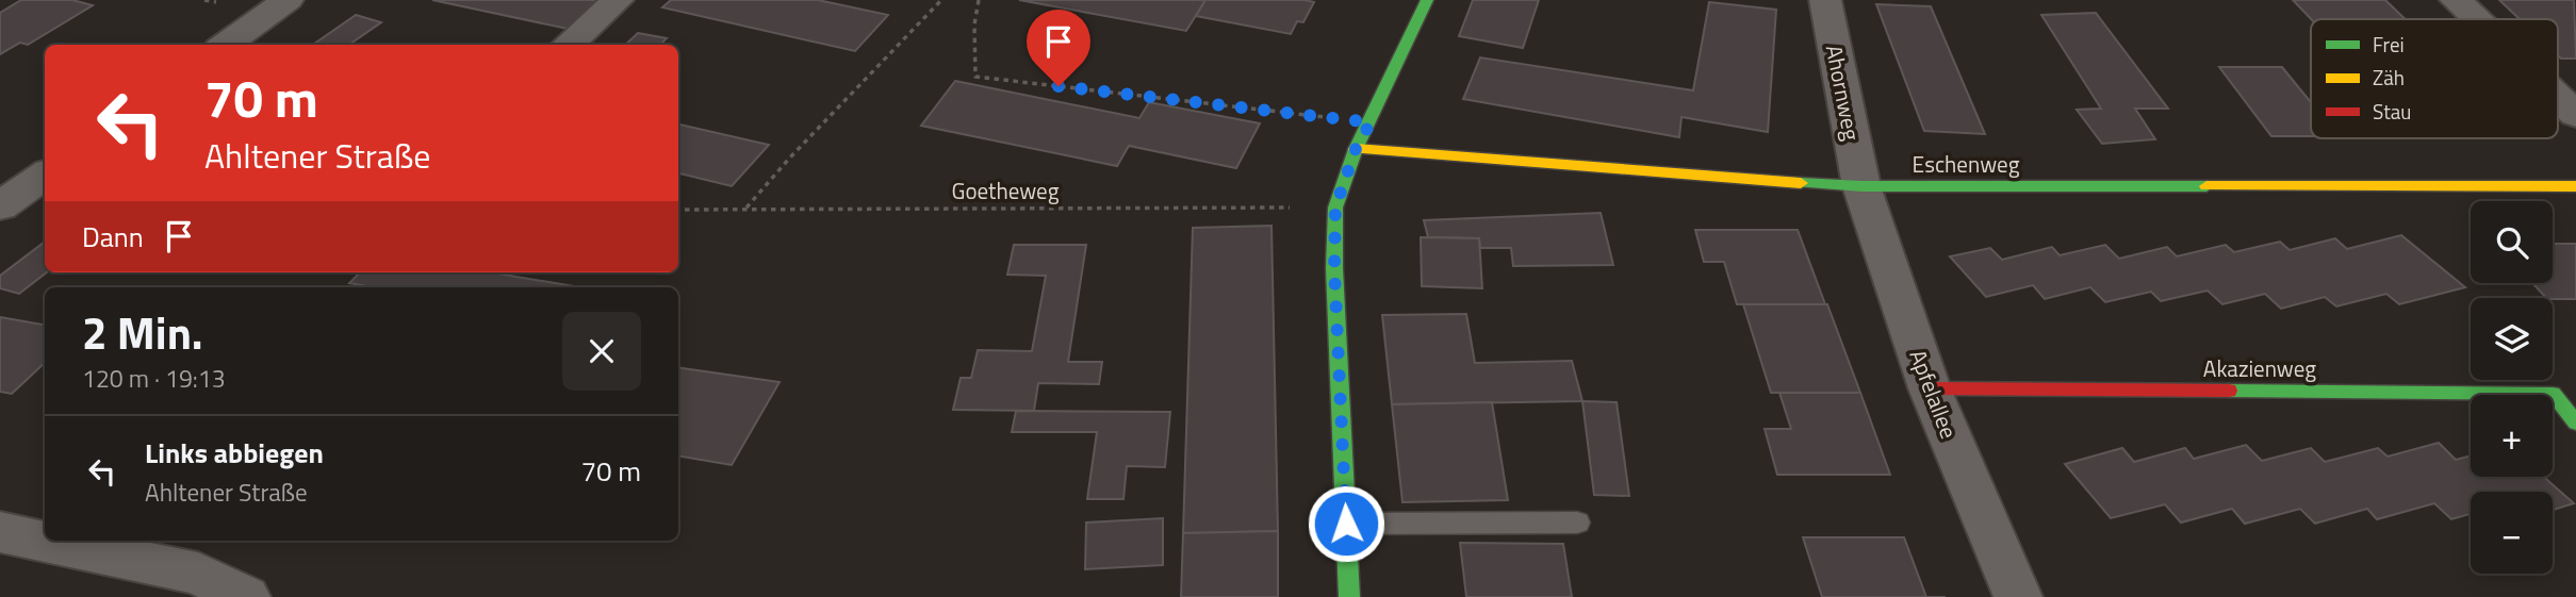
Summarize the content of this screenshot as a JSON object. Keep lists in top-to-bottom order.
{
  "streets": {
    "street": [
      "Ahornweg",
      "Eschenweg",
      "Akazienweg",
      "Apfelallee"
    ],
    "path": ["Goetheweg"]
  },
  "crossings": [
    ["Ahornweg", "Eschenweg"],
    ["Ahornweg", "Apfelallee"],
    ["Eschenweg", "Apfelallee"],
    ["Akazienweg", "Apfelallee"]
  ],
  "legend": ["Frei", "Zäh", "Stau"],
  "page": {
    "turn": ["70 m", "Ahltener Straße"],
    "map_buttons": ["+", "−"],
    "then": "Dann",
    "heading": ["2 Min.", "120 m · 19:13"],
    "list": [
      {
        "name": "Links abbiegen",
        "note": "Ahltener Straße",
        "value": "70 m"
      }
    ]
  }
}
